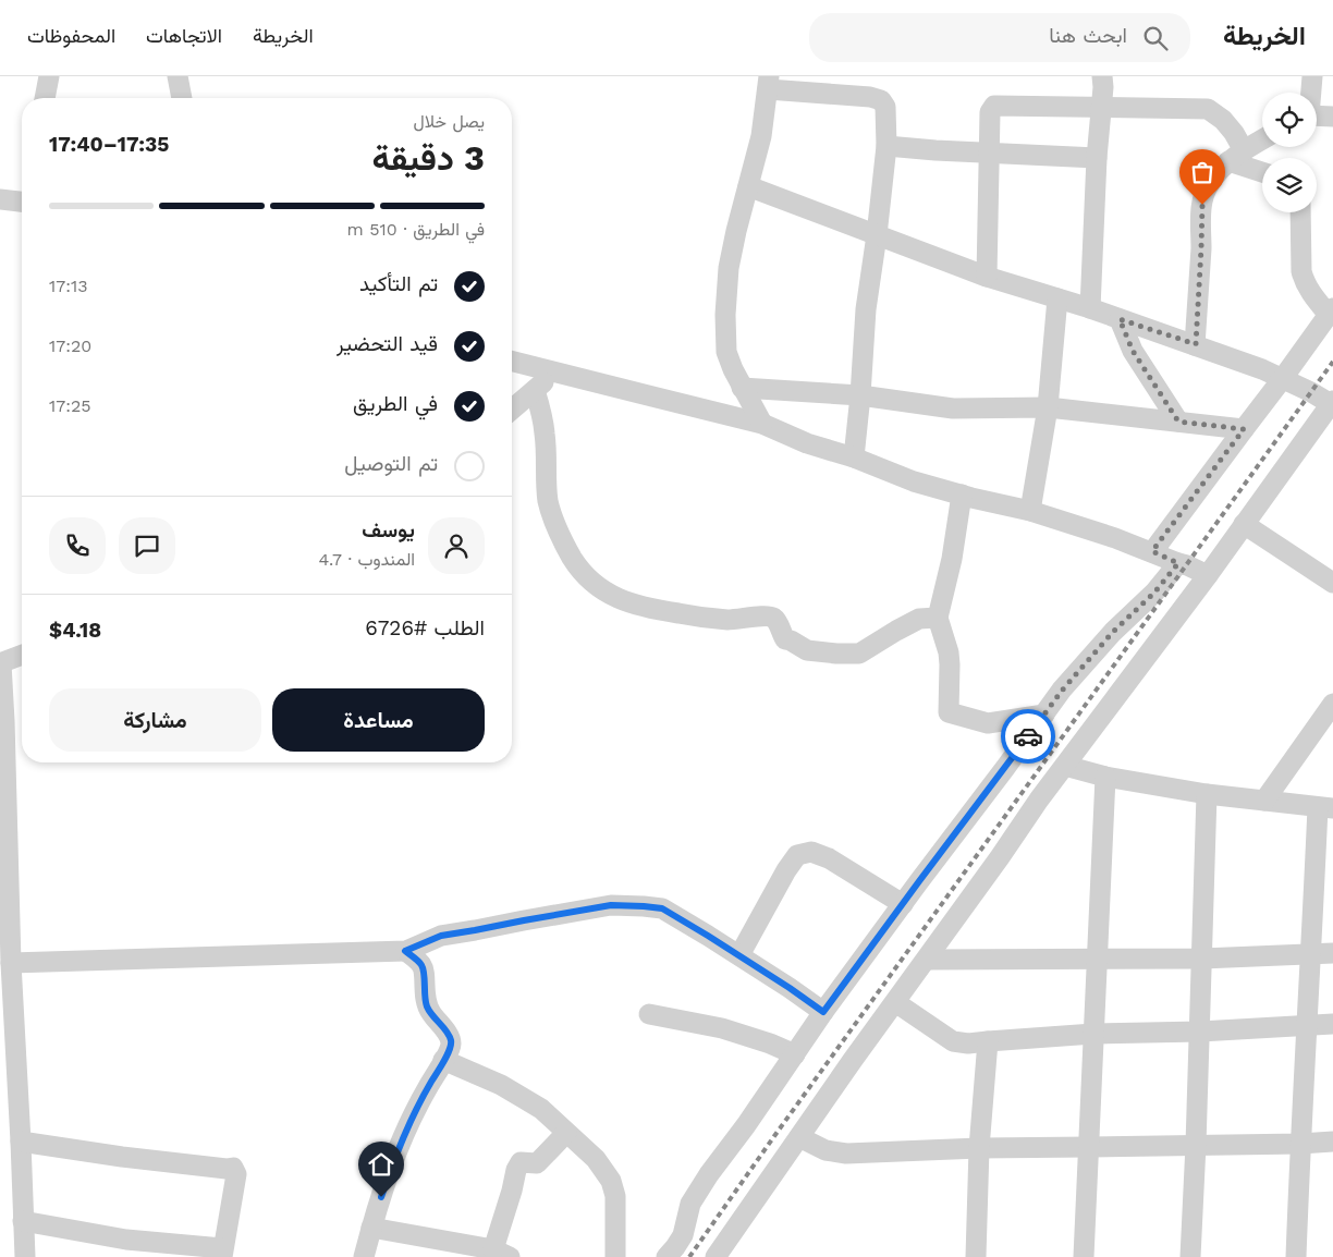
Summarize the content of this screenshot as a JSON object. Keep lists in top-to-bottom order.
{
  "page": {
    "header": "الخريطة",
    "search": "ابحث هنا",
    "nav": ["الخريطة", "الاتجاهات", "المحفوظات"],
    "heading": ["3 دقيقة", "يصل خلال", "17:35–17:40"],
    "panel": [
      "يوسف",
      "المندوب · 4.7",
      "الطلب #6726",
      "$4.18"
    ],
    "bar": "في الطريق · 510 m",
    "list": [
      ["تم التأكيد", "17:13"],
      ["قيد التحضير", "17:20"],
      ["في الطريق", "17:25"],
      "تم التوصيل"
    ],
    "buttons": ["مساعدة", "مشاركة"]
  }
}
